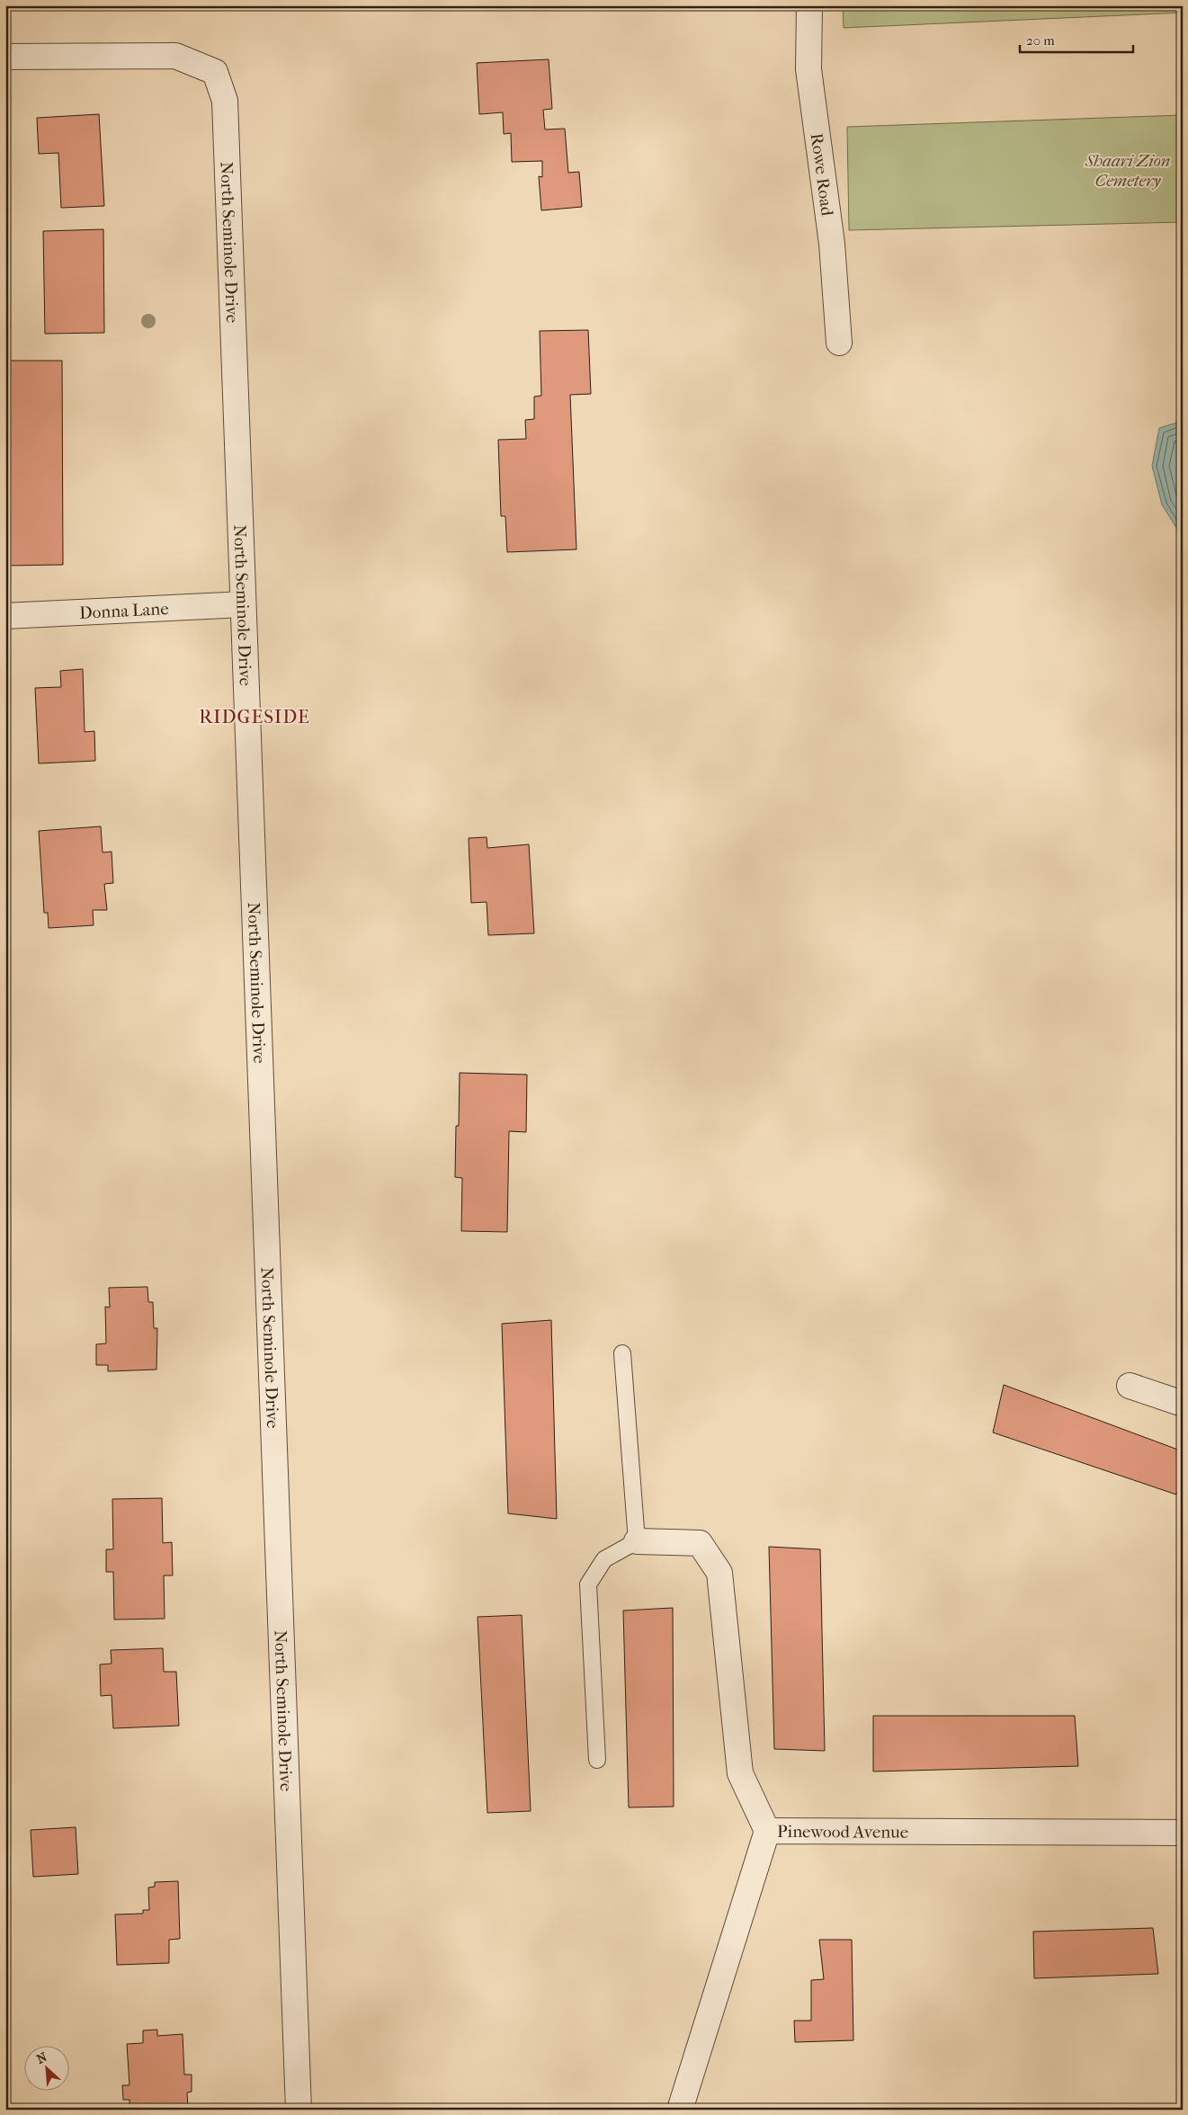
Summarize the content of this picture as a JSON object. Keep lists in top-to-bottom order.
{
  "streets": {
    "street": [
      "Rowe Road",
      "North Seminole Drive",
      "Donna Lane",
      "Pinewood Avenue"
    ]
  },
  "crossings": [
    ["North Seminole Drive", "Donna Lane"]
  ],
  "districts": ["RIDGESIDE"],
  "parks": ["Shaari Zion Cemetery"],
  "scale_bar": "20 m",
  "north": "top left"
}
